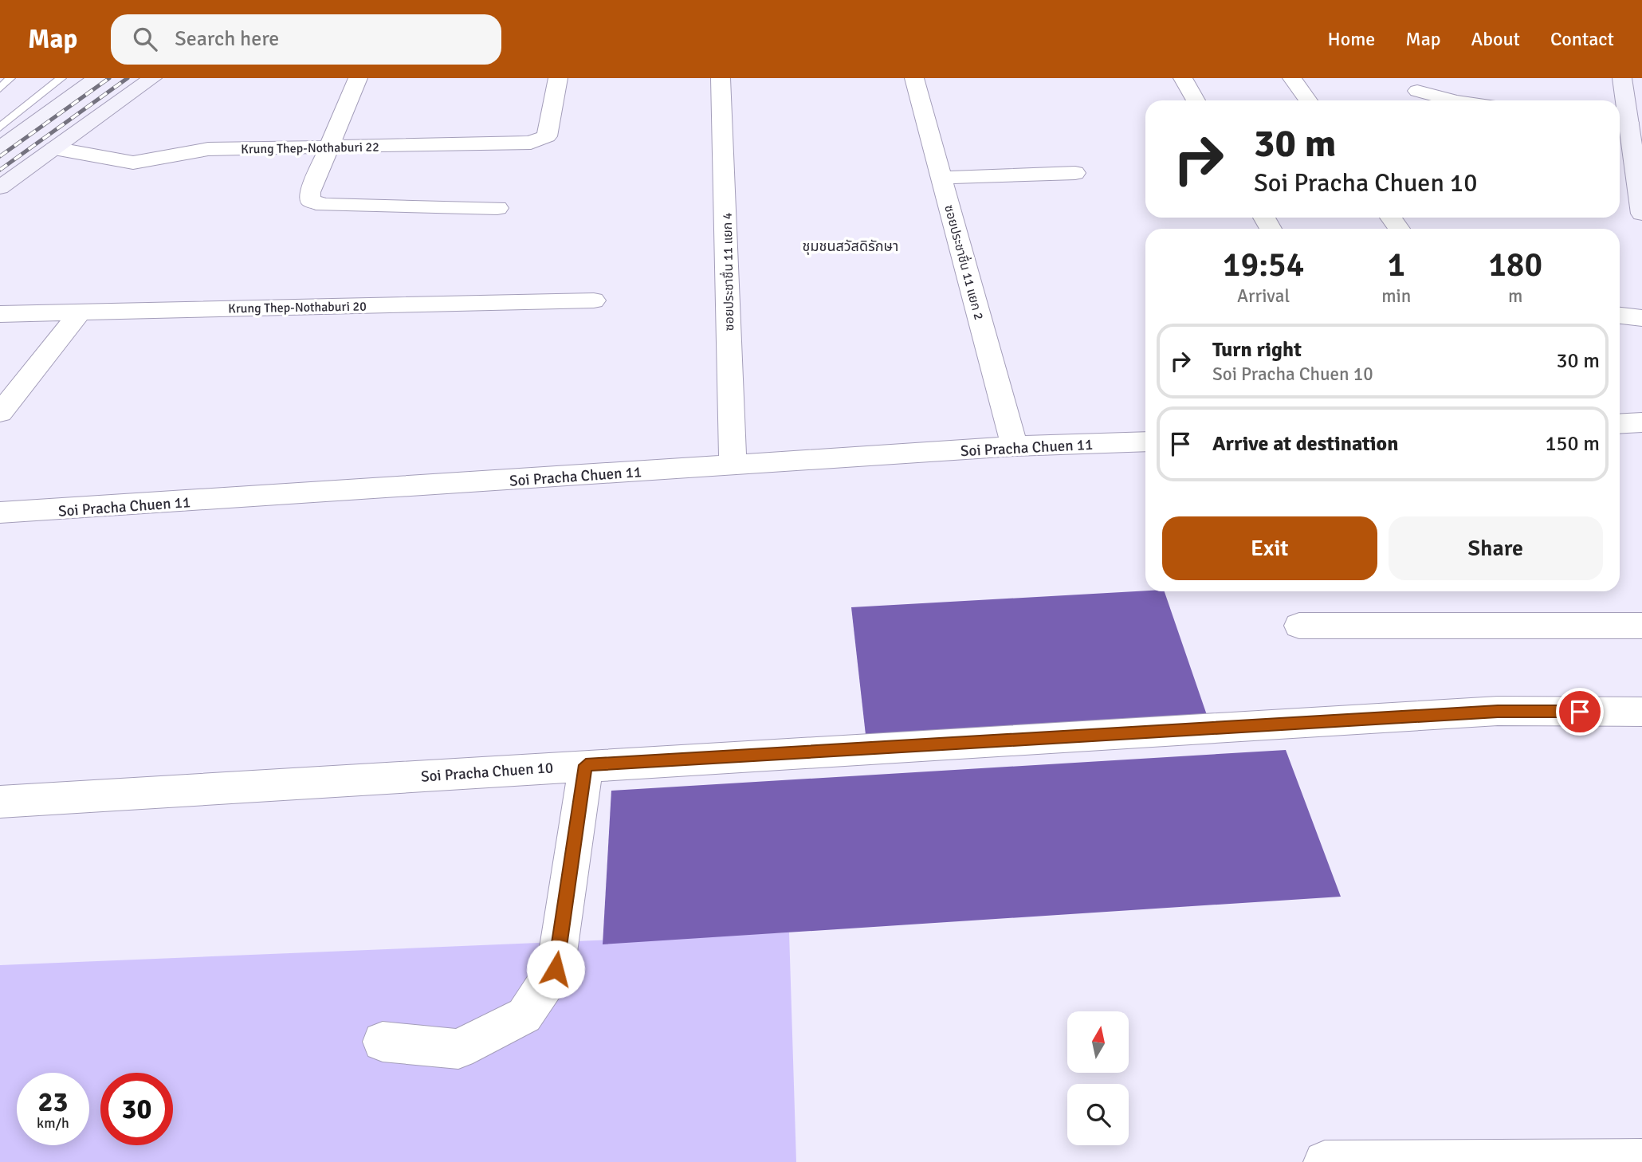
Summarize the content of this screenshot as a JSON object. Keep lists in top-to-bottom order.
{
  "streets": {
    "street": [
      "Krung Thep-Nothaburi 22",
      "ซอยประชาชื่น 11 แยก 2",
      "ซอยประชาชื่น 11 แยก 4",
      "Krung Thep-Nothaburi 20",
      "Soi Pracha Chuen 11",
      "Soi Pracha Chuen 10"
    ]
  },
  "crossings": [
    ["ซอยประชาชื่น 11 แยก 2", "Soi Pracha Chuen 11"],
    ["ซอยประชาชื่น 11 แยก 4", "Soi Pracha Chuen 11"]
  ],
  "districts": ["ชุมชนสวัสดิรักษา"],
  "north": "top",
  "page": {
    "header": "Map",
    "search": "Search here",
    "nav": [
      "Home",
      "Map",
      "About",
      "Contact"
    ],
    "turn": ["30 m", "Soi Pracha Chuen 10"],
    "eta": [
      "19:54",
      "Arrival",
      "1",
      "min",
      "180",
      "m"
    ],
    "list": [
      {
        "name": "Turn right",
        "note": "Soi Pracha Chuen 10",
        "value": "30 m"
      },
      {
        "name": "Arrive at destination",
        "value": "150 m"
      }
    ],
    "buttons": ["Exit", "Share"],
    "speed": "23 km/h",
    "limit": "30"
  }
}
